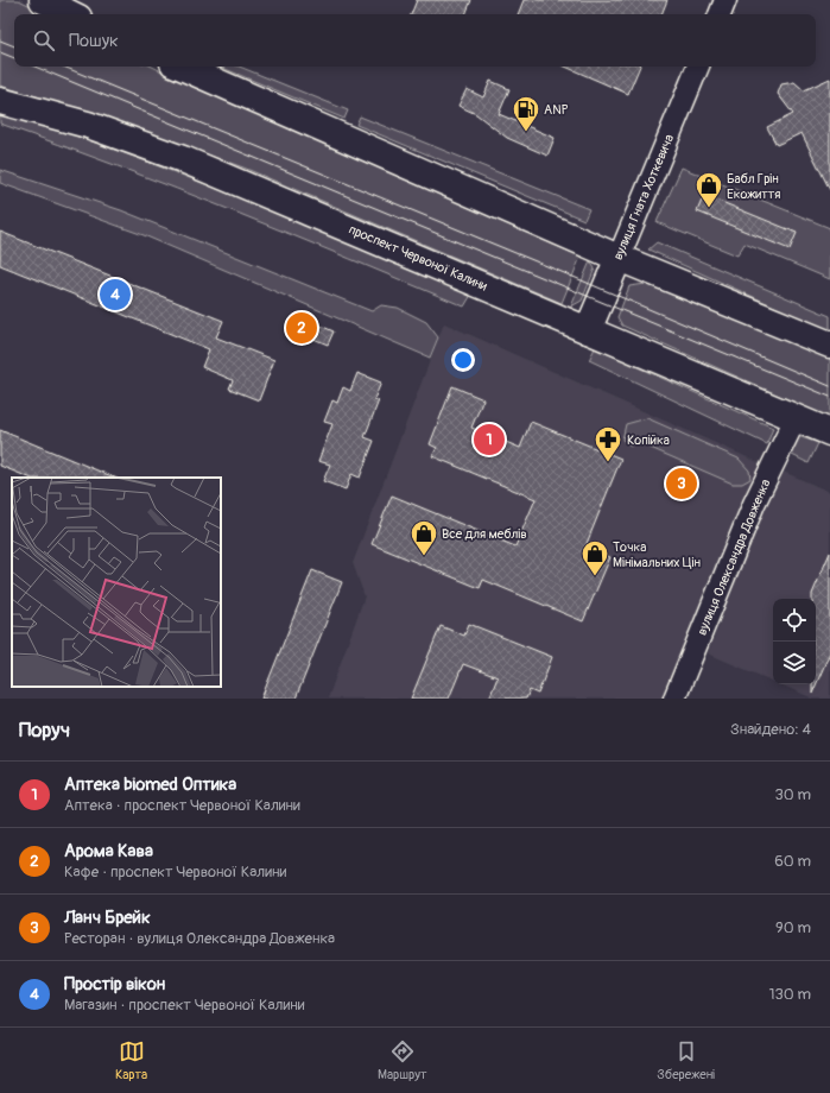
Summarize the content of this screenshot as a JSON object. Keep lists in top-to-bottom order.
{
  "streets": {
    "main road": ["вулиця Гната Хоткевича", "проспект Червоної Калини"],
    "street": ["вулиця Олександра Довженка"]
  },
  "crossings": [
    ["вулиця Гната Хоткевича", "проспект Червоної Калини"],
    ["проспект Червоної Калини", "вулиця Олександра Довженка"]
  ],
  "places": {
    "fuel station": ["ANP"],
    "shop": ["Бабл Грін Eкожиття", "Все для меблів", "Точка Мінімальних Цін"],
    "pharmacy": ["Копійка"]
  },
  "page": {
    "search": "Пошук",
    "pins": [
      "4",
      "2",
      "1",
      "3"
    ],
    "heading": ["Поруч", "Знайдено: 4"],
    "list": [
      {
        "mark": "1",
        "name": "Аптека biomed Оптика",
        "note": "Аптека · проспект Червоної Калини",
        "value": "30 m"
      },
      {
        "mark": "2",
        "name": "Арома Кава",
        "note": "Кафе · проспект Червоної Калини",
        "value": "60 m"
      },
      {
        "mark": "3",
        "name": "Ланч Брейк",
        "note": "Ресторан · вулиця Олександра Довженка",
        "value": "90 m"
      },
      {
        "mark": "4",
        "name": "Простір вікон",
        "note": "Магазин · проспект Червоної Калини",
        "value": "130 m"
      }
    ],
    "nav": ["Карта", "Маршрут", "Збережені"]
  }
}
